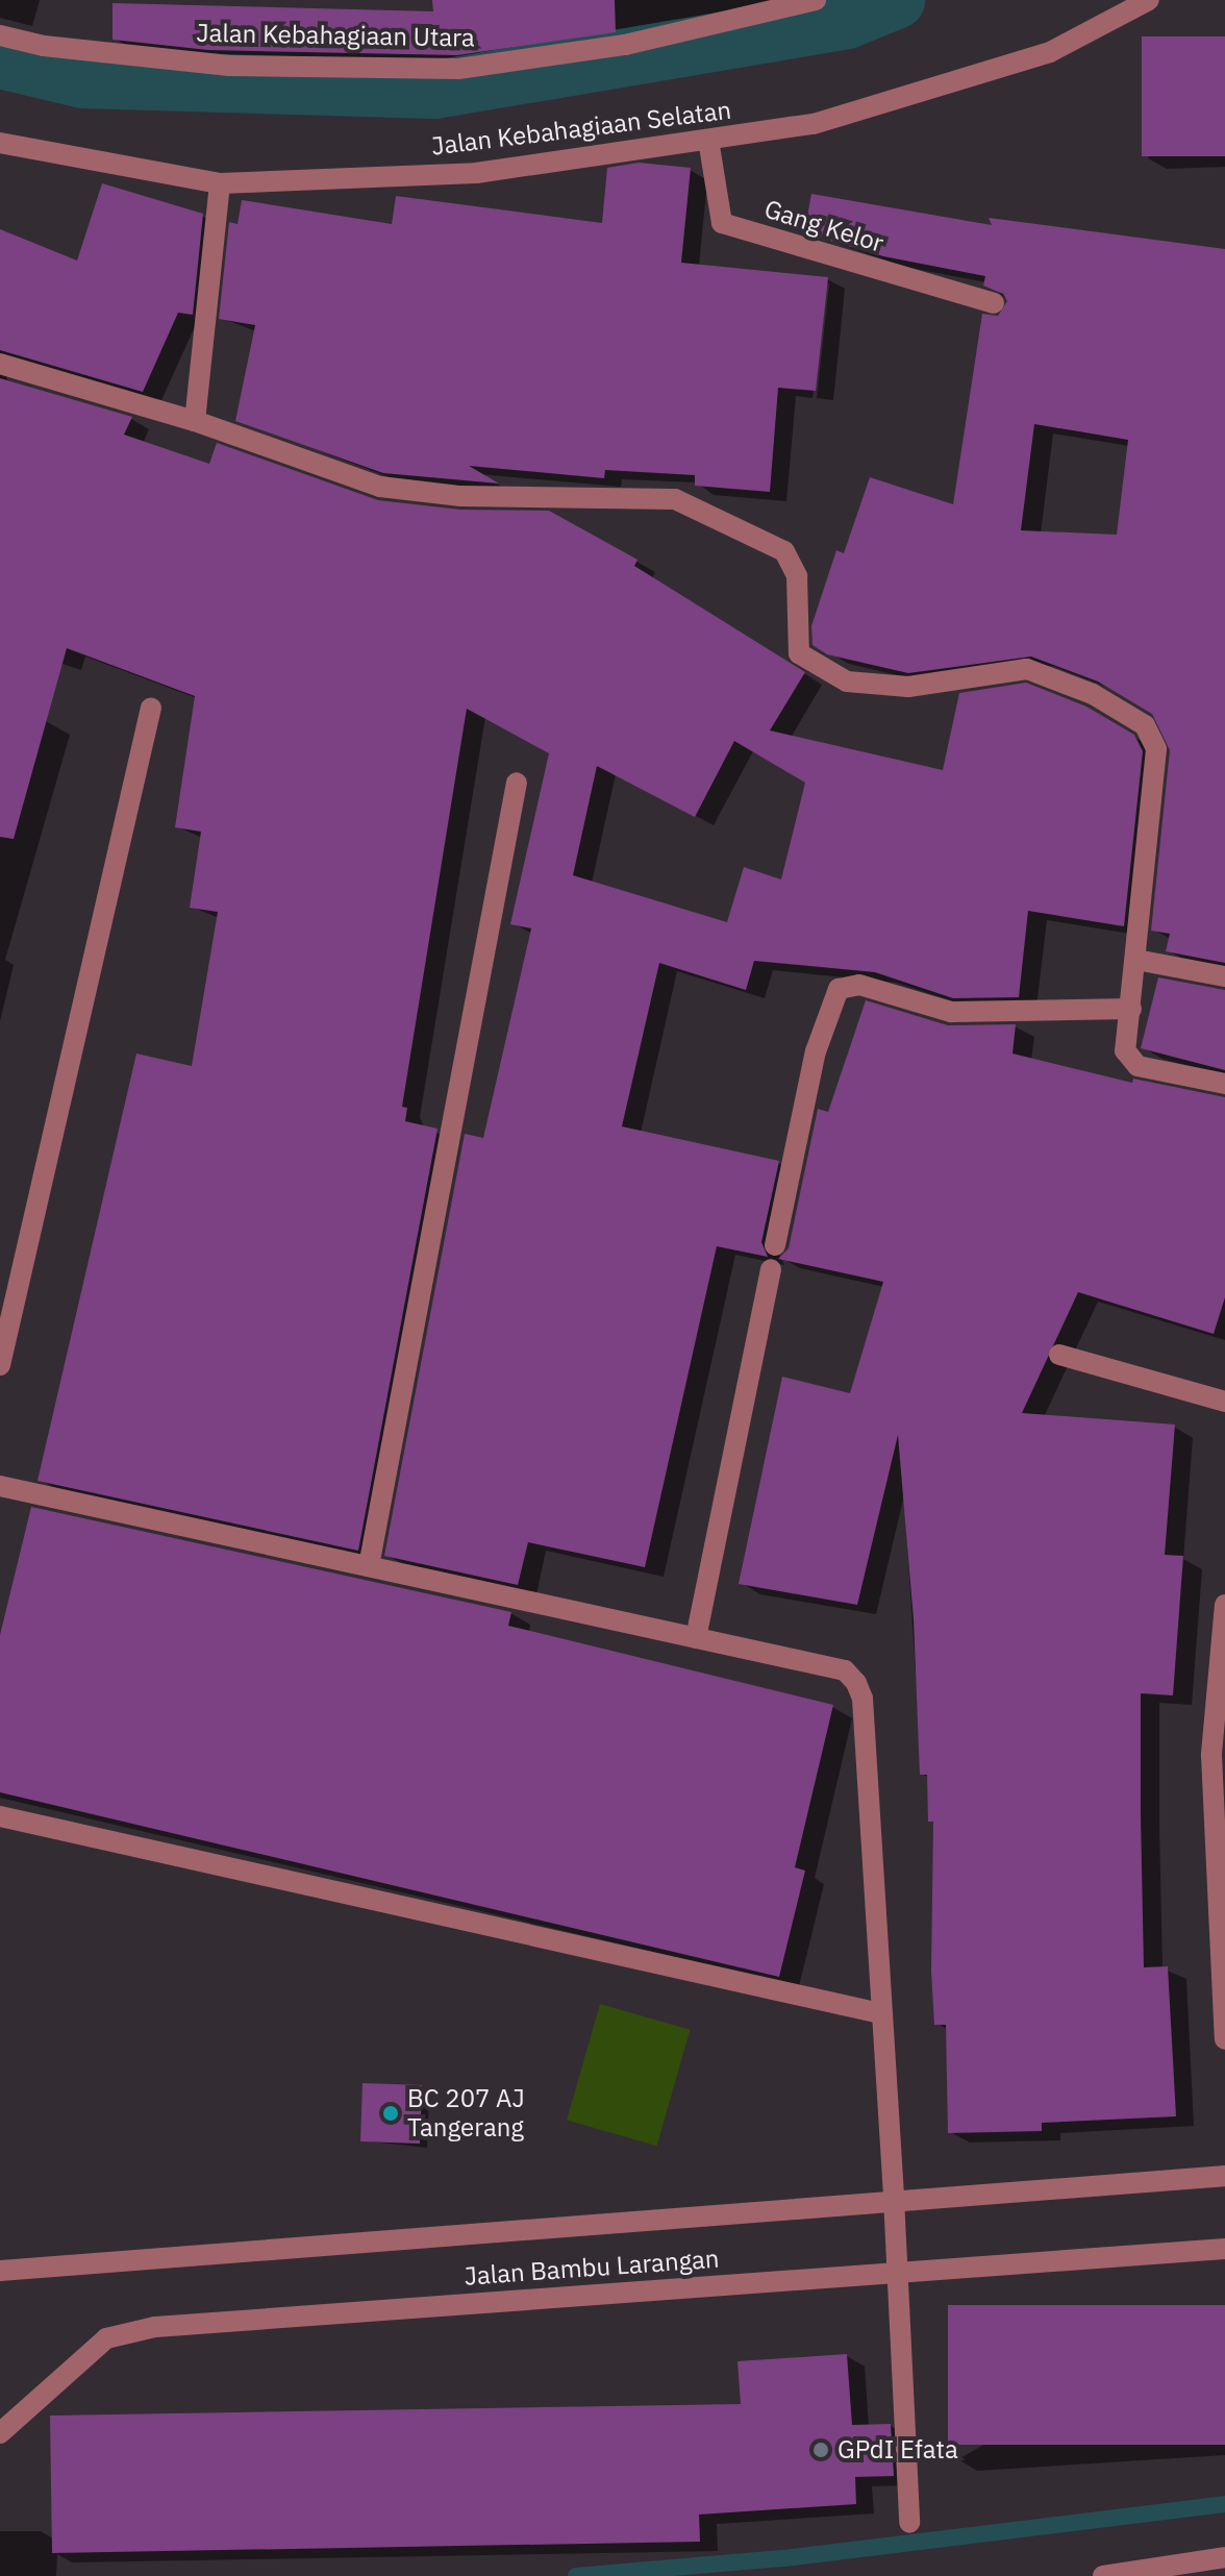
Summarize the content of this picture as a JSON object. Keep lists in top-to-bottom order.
{
  "streets": {
    "street": [
      "Jalan Kebahagiaan Utara",
      "Jalan Kebahagiaan Selatan",
      "Gang Kelor",
      "Jalan Bambu Larangan"
    ]
  },
  "crossings": [
    ["Jalan Kebahagiaan Selatan", "Gang Kelor"]
  ],
  "places": ["BC 207 AJ Tangerang", "GPdI Efata"]
}
